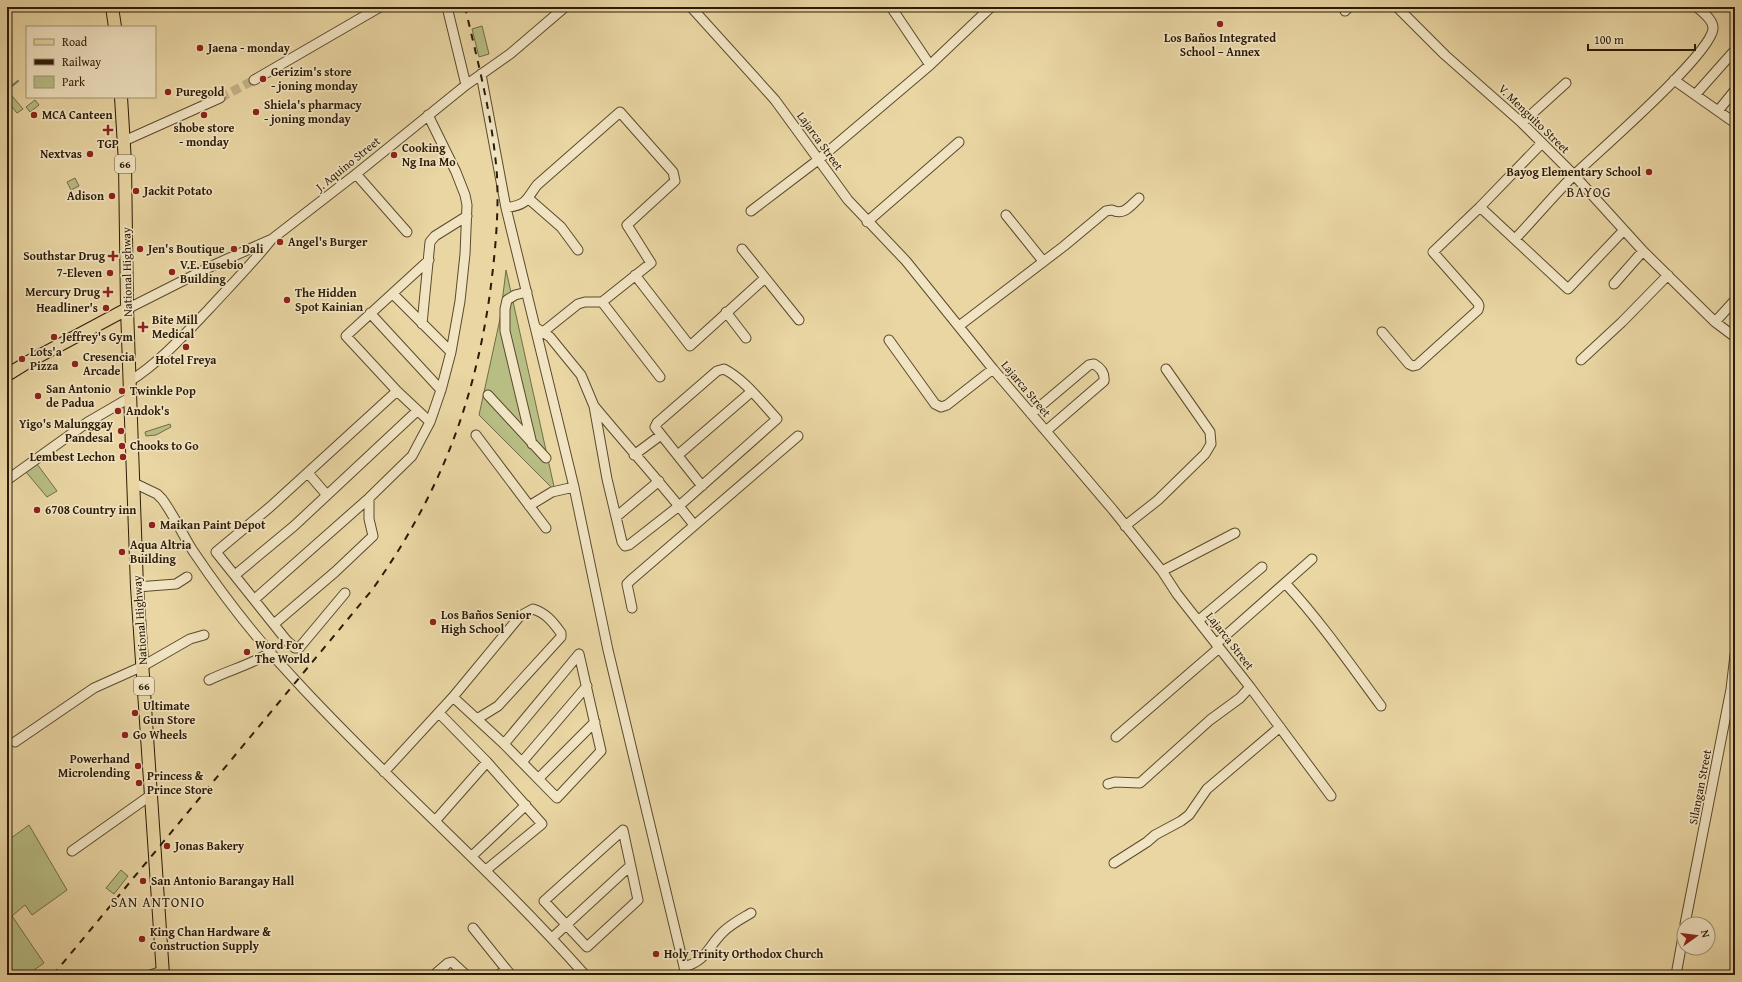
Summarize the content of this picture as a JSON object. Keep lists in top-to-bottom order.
{
  "streets": {
    "main road": ["66", "National Highway"],
    "street": [
      "V. Menguito Street",
      "Lajarca Street",
      "J. Aquino Street",
      "Silangan Street"
    ]
  },
  "crossings": [
    ["J. Aquino Street", "National Highway"]
  ],
  "districts": ["BAYOG", "SAN ANTONIO"],
  "places": {
    "other": [
      "Los Baños Integrated School – Annex",
      "Jaena - monday",
      "Gerizim's store - joning monday",
      "Puregold",
      "Shiela's pharmacy - joning monday",
      "MCA Canteen",
      "shobe store - monday",
      "Nextvas",
      "Cooking Ng Ina Mo",
      "Bayog Elementary School",
      "Jackit Potato",
      "Adison",
      "Angel's Burger",
      "Jen's Boutique",
      "Dali",
      "V.E. Eusebio Building",
      "7-Eleven",
      "The Hidden Spot Kainian",
      "Headliner's",
      "Jeffrey's Gym",
      "Hotel Freya",
      "Lots'a Pizza",
      "Cresencia Arcade",
      "Twinkle Pop",
      "San Antonio de Padua",
      "Andok's",
      "Yigo's Malunggay Pandesal",
      "Chooks to Go",
      "Lembest Lechon",
      "6708 Country inn",
      "Maikan Paint Depot",
      "Aqua Altria Building",
      "Los Baños Senior High School",
      "Word For The World",
      "Ultimate Gun Store",
      "Go Wheels",
      "Powerhand Microlending",
      "Princess & Prince Store",
      "Jonas Bakery",
      "San Antonio Barangay Hall",
      "King Chan Hardware & Construction Supply",
      "Holy Trinity Orthodox Church"
    ],
    "health": [
      "TGP",
      "Southstar Drug",
      "Mercury Drug",
      "Bite Mill Medical"
    ]
  },
  "legend": ["Road", "Railway", "Park"],
  "scale_bar": "100 m",
  "north": "right"
}
